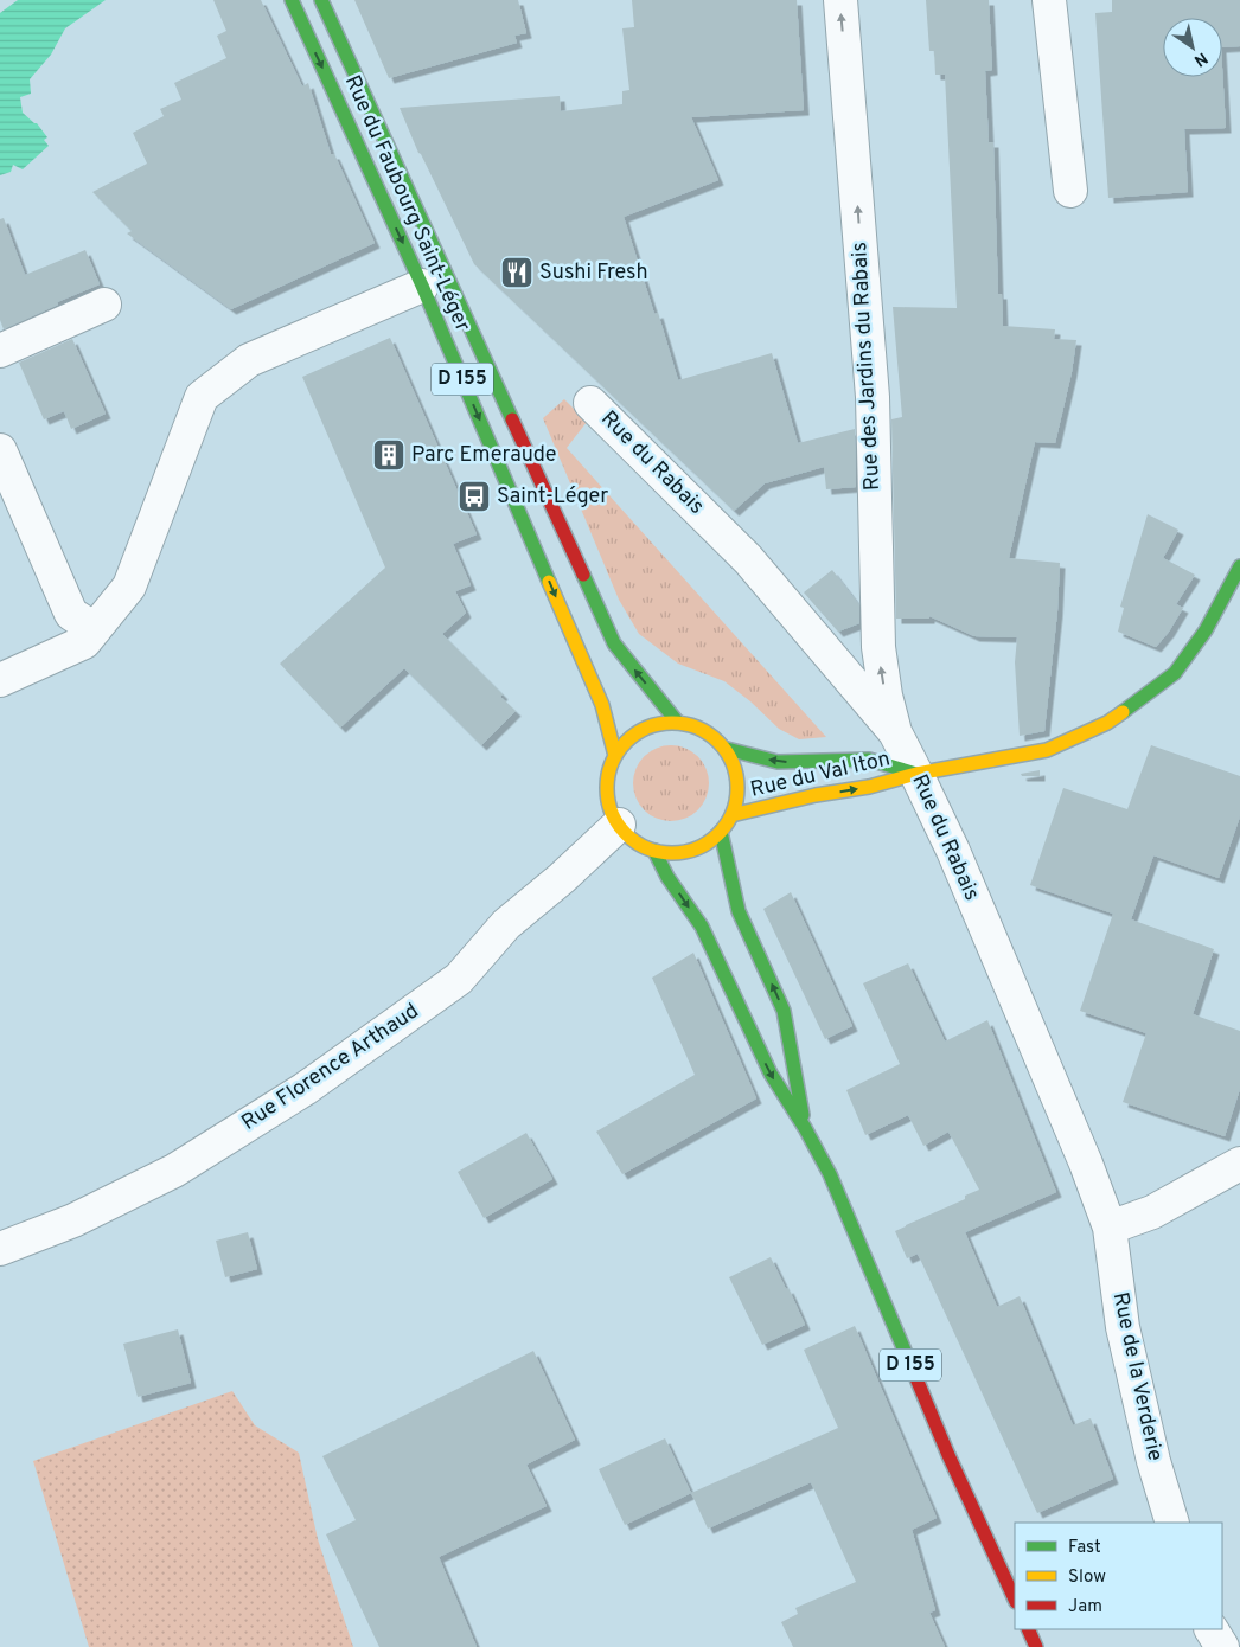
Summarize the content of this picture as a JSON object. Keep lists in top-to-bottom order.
{
  "streets": {
    "main road": ["Rue du Faubourg Saint-Léger", "D 155", "Rue du Val Iton"],
    "street": [
      "Rue des Jardins du Rabais",
      "Rue du Rabais",
      "Rue Florence Arthaud",
      "Rue de la Verderie"
    ]
  },
  "crossings": [
    ["Rue du Faubourg Saint-Léger", "D 155"],
    ["Rue du Faubourg Saint-Léger", "Rue du Val Iton"],
    ["Rue du Faubourg Saint-Léger", "Rue Florence Arthaud"],
    ["Rue des Jardins du Rabais", "Rue du Rabais"],
    ["D 155", "Rue du Val Iton"],
    ["D 155", "Rue Florence Arthaud"],
    ["Rue du Rabais", "Rue du Val Iton"],
    ["Rue du Rabais", "Rue de la Verderie"],
    ["Rue du Val Iton", "Rue Florence Arthaud"]
  ],
  "one_way": ["Rue des Jardins du Rabais"],
  "places": {
    "restaurant": ["Sushi Fresh"],
    "building": ["Parc Emeraude"],
    "bus stop": ["Saint-Léger"]
  },
  "legend": ["Fast", "Slow", "Jam"],
  "north": "bottom right"
}
